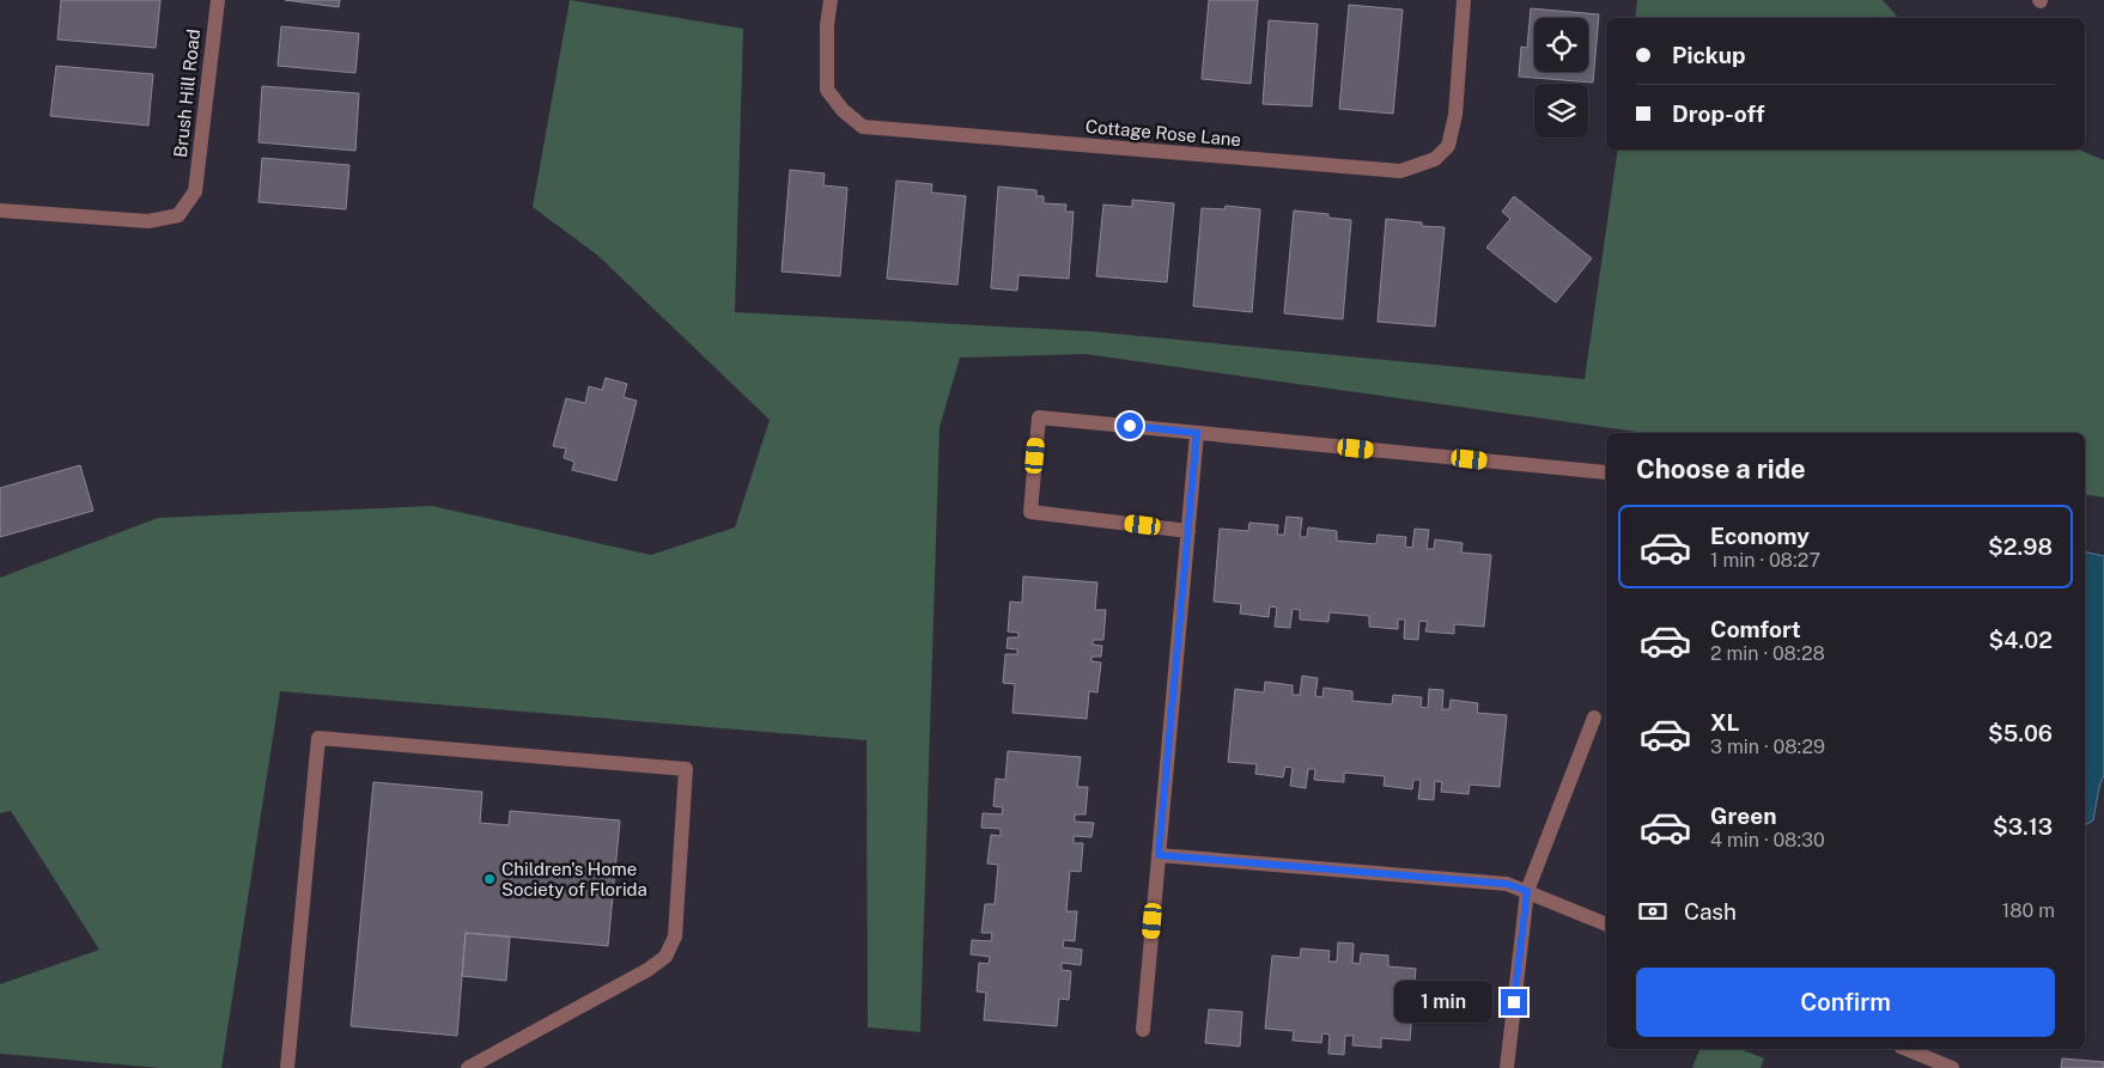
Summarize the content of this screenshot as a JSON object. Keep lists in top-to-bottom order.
{
  "streets": {
    "street": ["Brush Hill Road", "Cottage Rose Lane"]
  },
  "places": ["Children's Home Society of Florida"],
  "page": {
    "banner": ["Pickup", "Drop-off"],
    "heading": "Choose a ride",
    "list": [
      {
        "name": "Economy",
        "note": "1 min · 08:27",
        "value": "$2.98"
      },
      {
        "name": "Comfort",
        "note": "2 min · 08:28",
        "value": "$4.02"
      },
      {
        "name": "XL",
        "note": "3 min · 08:29",
        "value": "$5.06"
      },
      {
        "name": "Green",
        "note": "4 min · 08:30",
        "value": "$3.13"
      }
    ],
    "pay": ["Cash", "180 m"],
    "buttons": "Confirm",
    "bubble": "1 min"
  }
}
